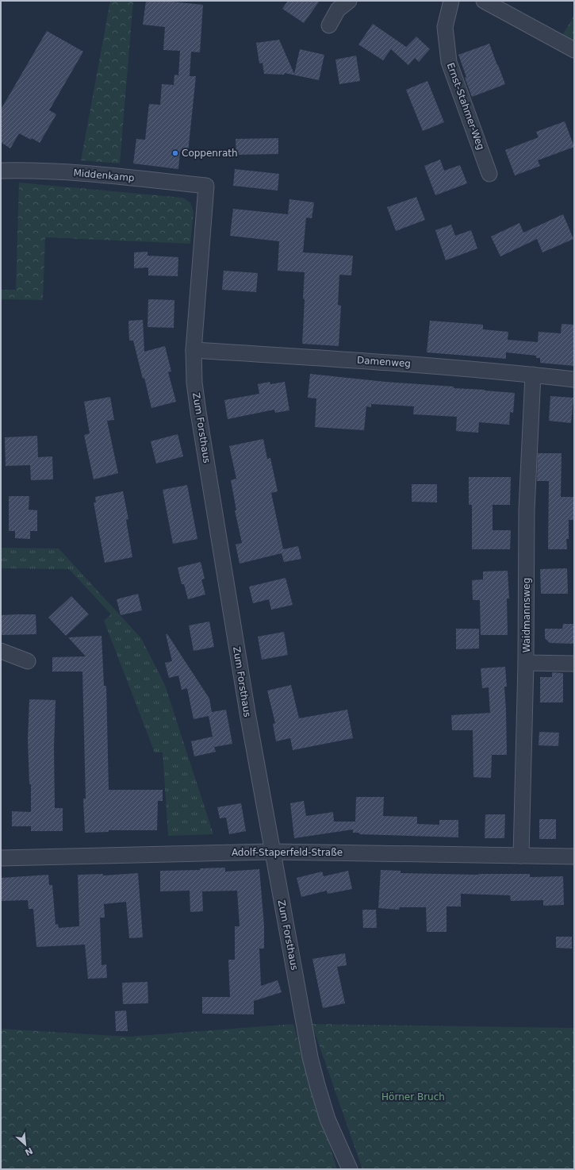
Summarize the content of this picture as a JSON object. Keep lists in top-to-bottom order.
{
  "streets": {
    "street": [
      "Ernst-Stahmer-Weg",
      "Middenkamp",
      "Damenweg",
      "Zum Forsthaus",
      "Waidmannsweg",
      "Adolf-Staperfeld-Straße"
    ]
  },
  "crossings": [
    ["Middenkamp", "Zum Forsthaus"],
    ["Damenweg", "Zum Forsthaus"],
    ["Damenweg", "Waidmannsweg"],
    ["Zum Forsthaus", "Adolf-Staperfeld-Straße"],
    ["Waidmannsweg", "Adolf-Staperfeld-Straße"]
  ],
  "parks": ["Hörner Bruch"],
  "places": ["Coppenrath"],
  "north": "bottom right"
}
